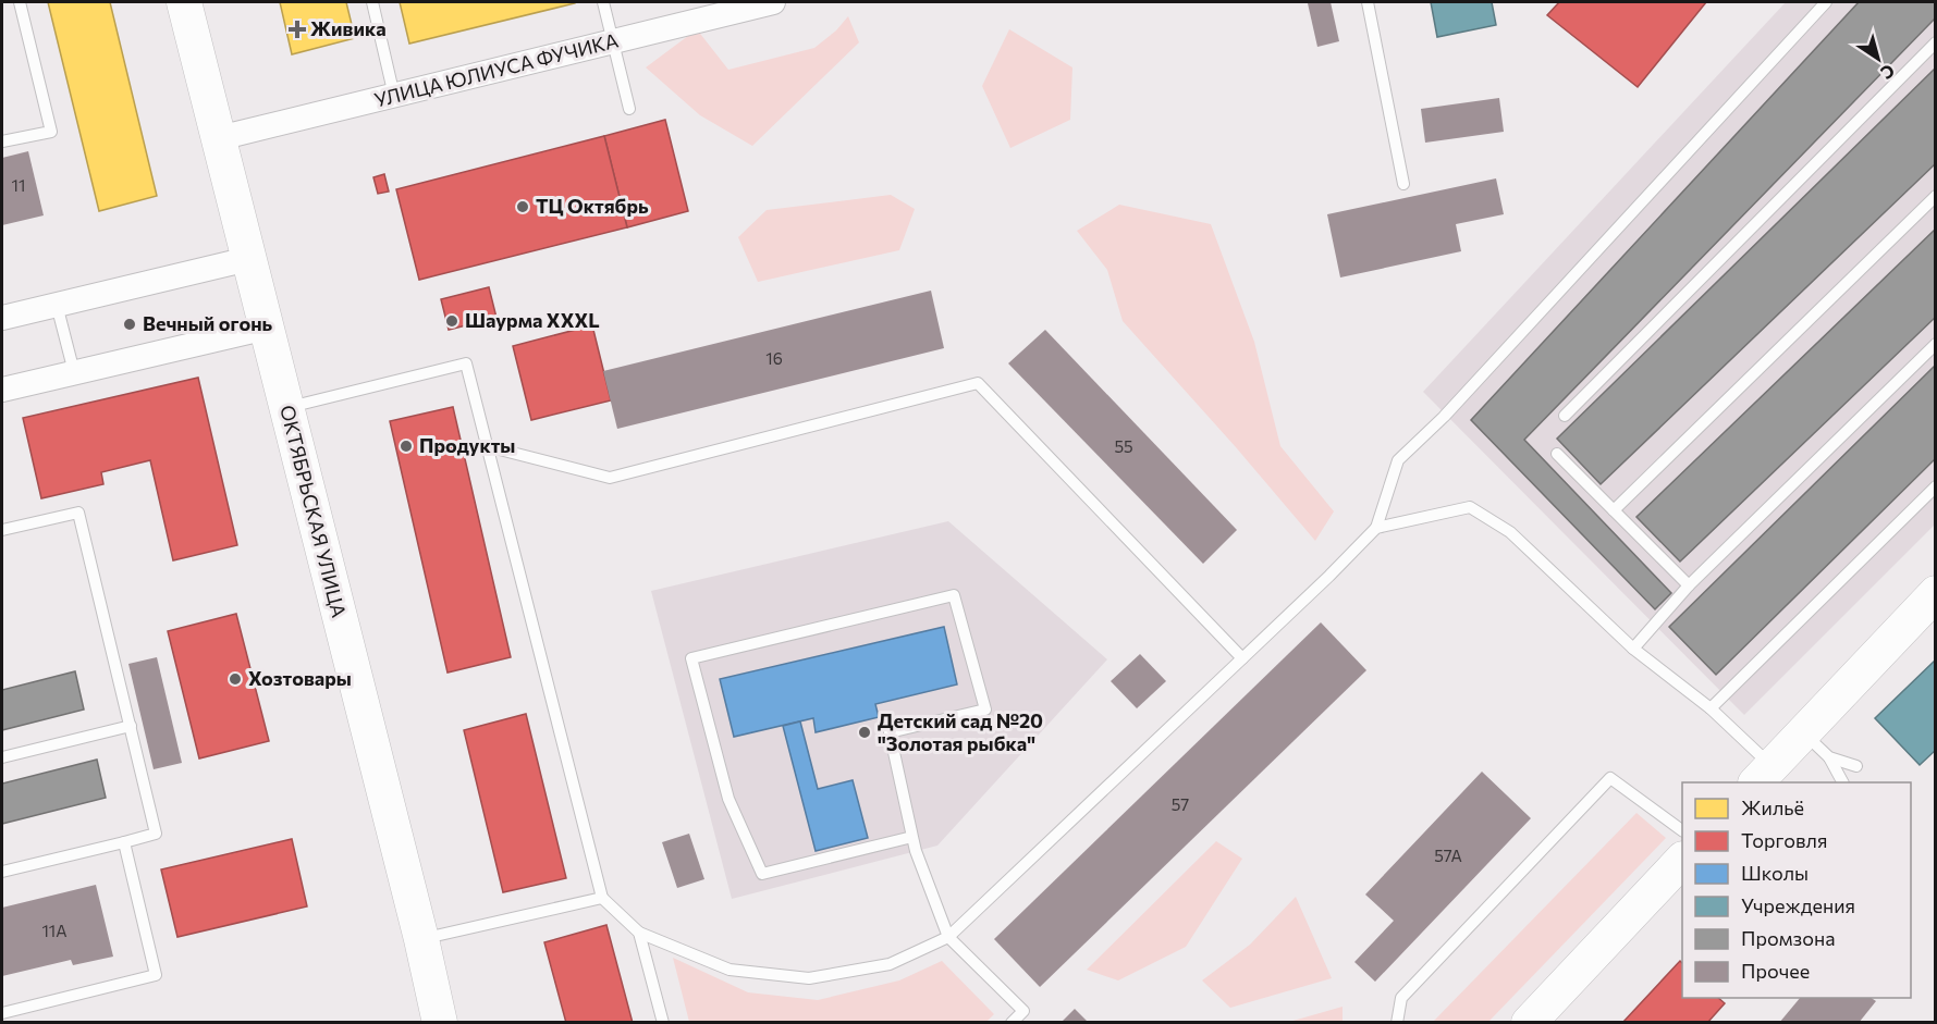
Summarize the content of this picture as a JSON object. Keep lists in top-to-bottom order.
{
  "streets": {
    "street": ["УЛИЦА ЮЛИУСА ФУЧИКА", "ОКТЯБРЬСКАЯ УЛИЦА"]
  },
  "crossings": [
    ["УЛИЦА ЮЛИУСА ФУЧИКА", "ОКТЯБРЬСКАЯ УЛИЦА"]
  ],
  "places": {
    "health": ["Живика"],
    "other": [
      "ТЦ Октябрь",
      "Шаурма XXXL",
      "Вечный огонь",
      "Продукты",
      "Хозтовары",
      "Детский сад №20 \"Золотая рыбка\""
    ]
  },
  "house_numbers": [
    "11",
    "16",
    "55",
    "57",
    "57А",
    "11А"
  ],
  "legend": [
    "Жильё",
    "Торговля",
    "Школы",
    "Учреждения",
    "Промзона",
    "Прочее"
  ],
  "north": "bottom right"
}
